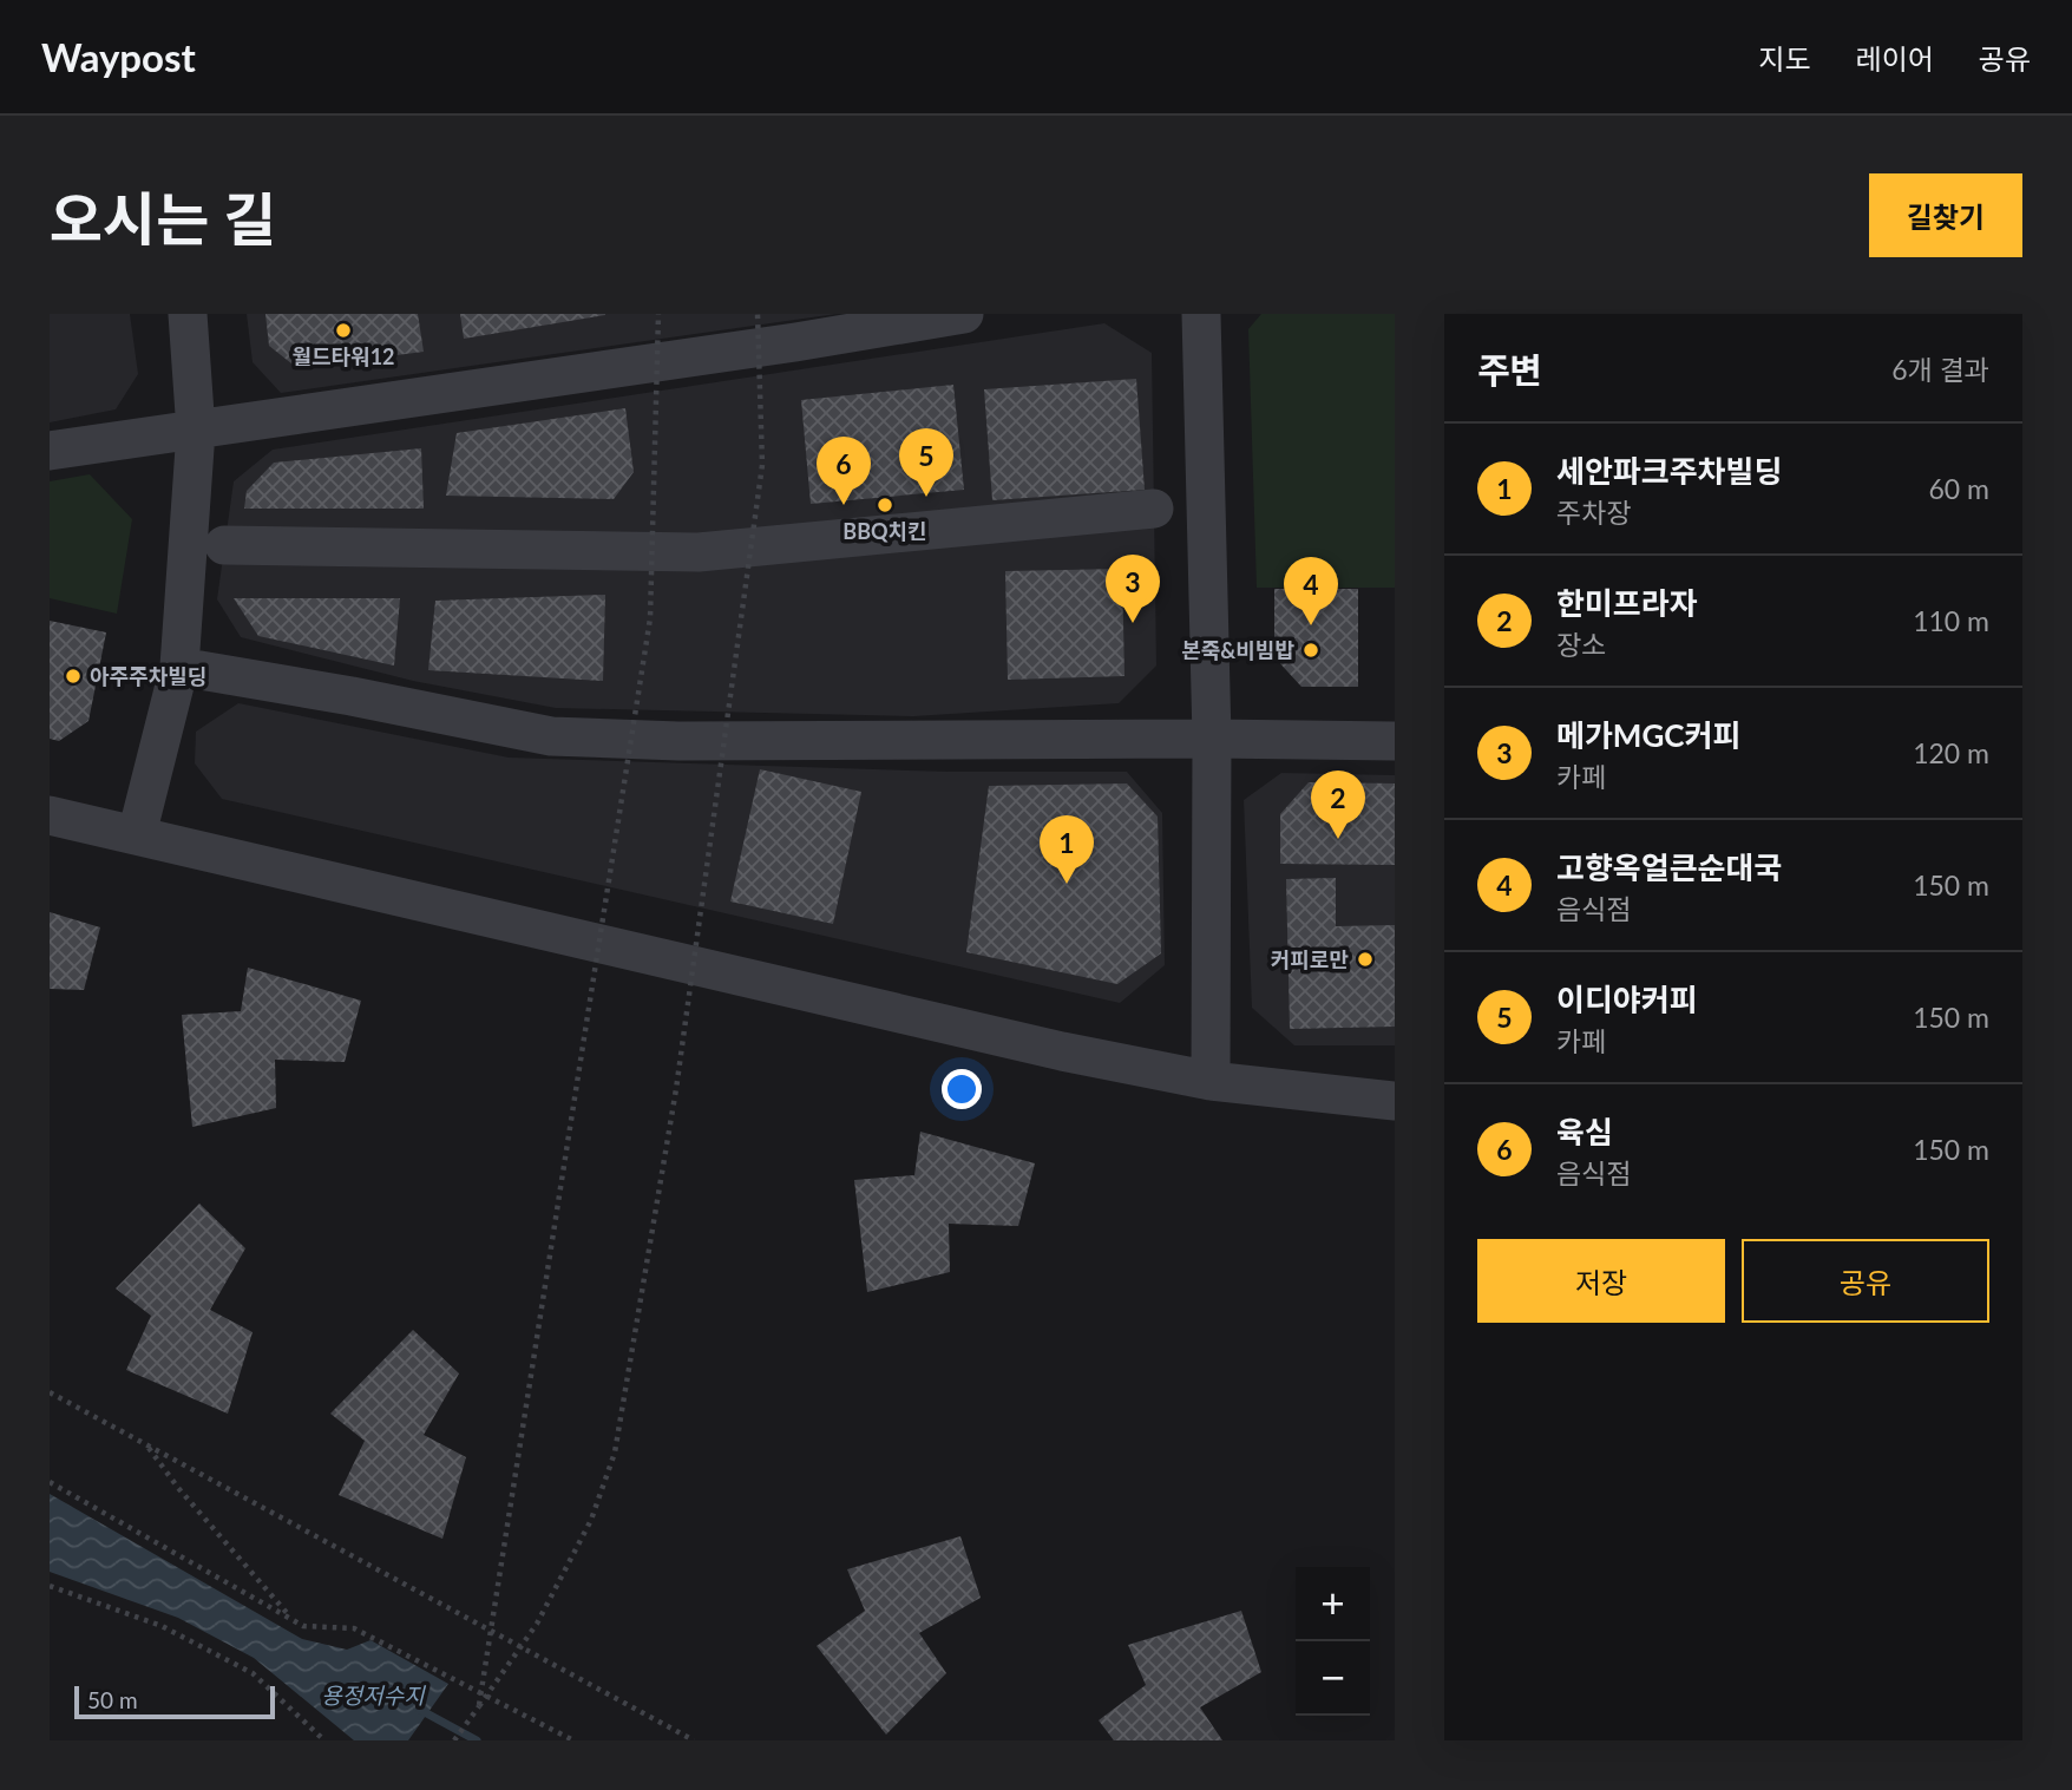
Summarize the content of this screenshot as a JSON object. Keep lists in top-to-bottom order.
{
  "water": ["용정저수지"],
  "places": [
    "월드타워12",
    "BBQ치킨",
    "본죽&비빔밥",
    "아주주차빌딩",
    "커피로만"
  ],
  "scale_bar": "50 m",
  "page": {
    "header": "Waypost",
    "nav": ["지도", "레이어", "공유"],
    "title": "오시는 길",
    "buttons": [
      "길찾기",
      ["저장", "공유"]
    ],
    "heading": ["주변", "6개 결과"],
    "list": [
      {
        "mark": "1",
        "name": "세안파크주차빌딩",
        "note": "주차장",
        "value": "60 m"
      },
      {
        "mark": "2",
        "name": "한미프라자",
        "note": "장소",
        "value": "110 m"
      },
      {
        "mark": "3",
        "name": "메가MGC커피",
        "note": "카페",
        "value": "120 m"
      },
      {
        "mark": "4",
        "name": "고향옥얼큰순대국",
        "note": "음식점",
        "value": "150 m"
      },
      {
        "mark": "5",
        "name": "이디야커피",
        "note": "카페",
        "value": "150 m"
      },
      {
        "mark": "6",
        "name": "육심",
        "note": "음식점",
        "value": "150 m"
      }
    ],
    "pins": [
      "5",
      "6",
      "3",
      "4",
      "2",
      "1"
    ],
    "map_buttons": ["+", "−"],
    "scale": "50 m"
  }
}
